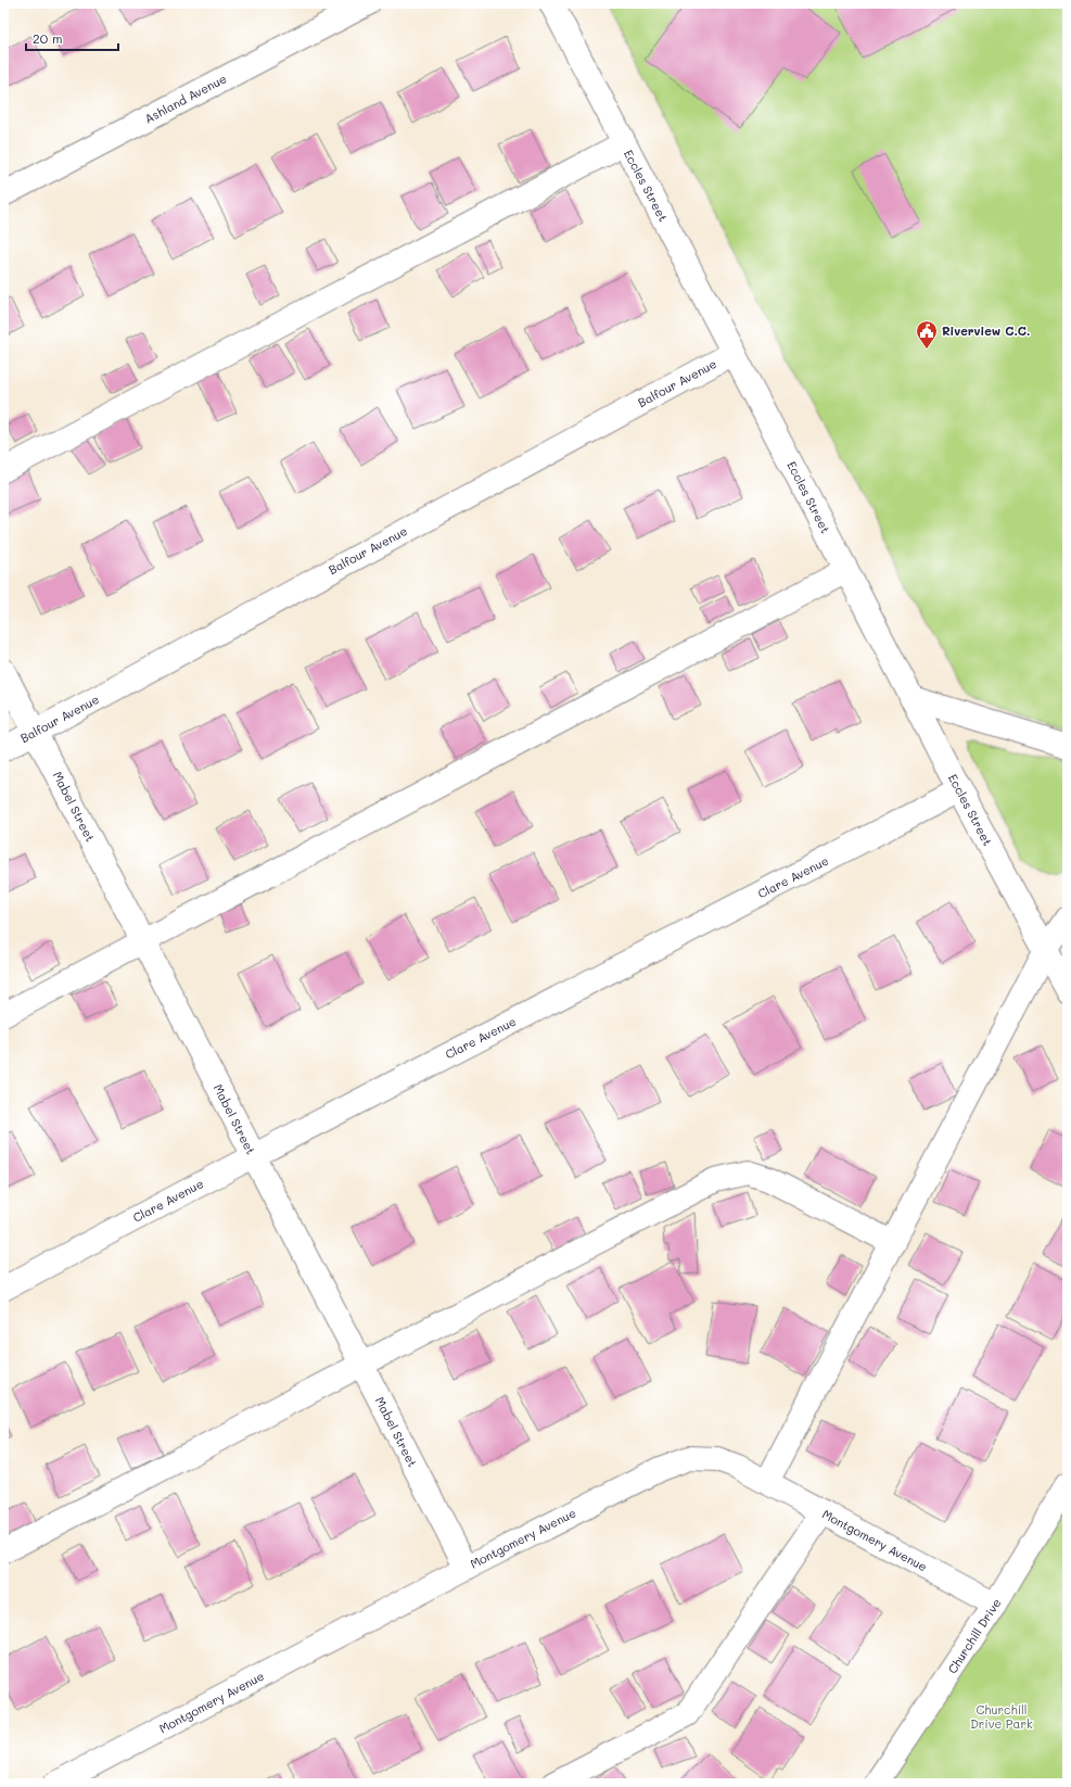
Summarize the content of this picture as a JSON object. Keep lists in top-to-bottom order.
{
  "streets": {
    "street": [
      "Ashland Avenue",
      "Eccles Street",
      "Balfour Avenue",
      "Mabel Street",
      "Clare Avenue",
      "Montgomery Avenue",
      "Churchill Drive"
    ]
  },
  "crossings": [
    ["Eccles Street", "Balfour Avenue"],
    ["Eccles Street", "Clare Avenue"],
    ["Balfour Avenue", "Mabel Street"],
    ["Mabel Street", "Clare Avenue"],
    ["Mabel Street", "Montgomery Avenue"],
    ["Montgomery Avenue", "Churchill Drive"]
  ],
  "parks": ["Churchill Drive Park"],
  "places": {
    "public building": ["Riverview C.C."]
  },
  "scale_bar": "20 m"
}
